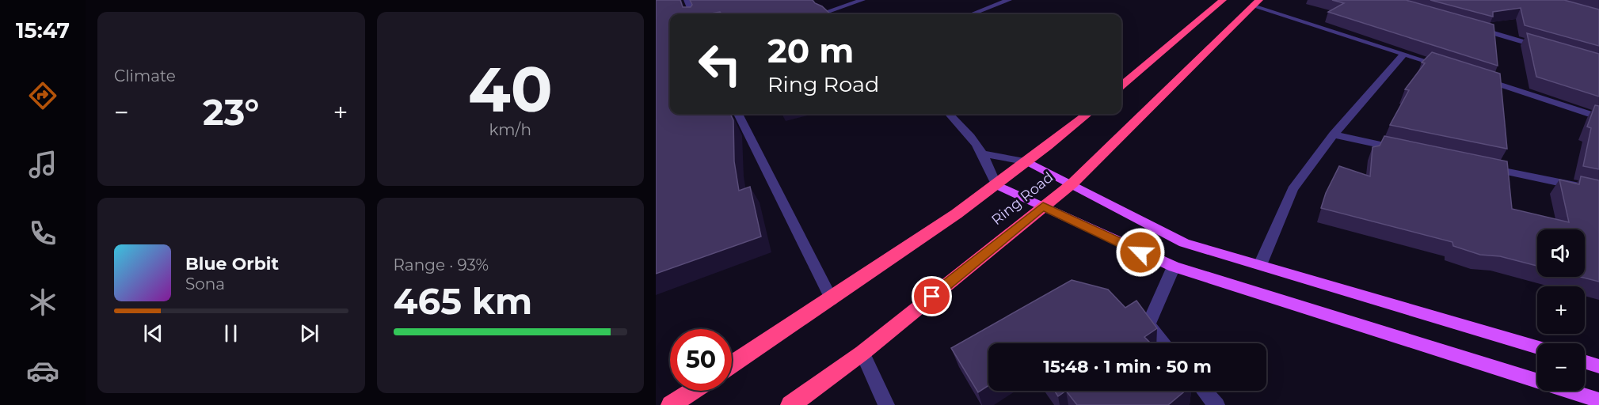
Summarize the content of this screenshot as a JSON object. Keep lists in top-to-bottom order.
{
  "streets": {
    "highway": ["Ring Road"]
  },
  "page": {
    "tabs": "15:47",
    "tile": [
      "Climate",
      ["40", "km/h"],
      ["Range · 93%", "465 km"]
    ],
    "turn": ["20 m", "Ring Road"],
    "heat": ["−", "23°", "+"],
    "map_buttons": ["+", "−"],
    "song": ["Blue Orbit", "Sona"],
    "limit": "50",
    "trip": "15:48 · 1 min · 50 m"
  }
}
